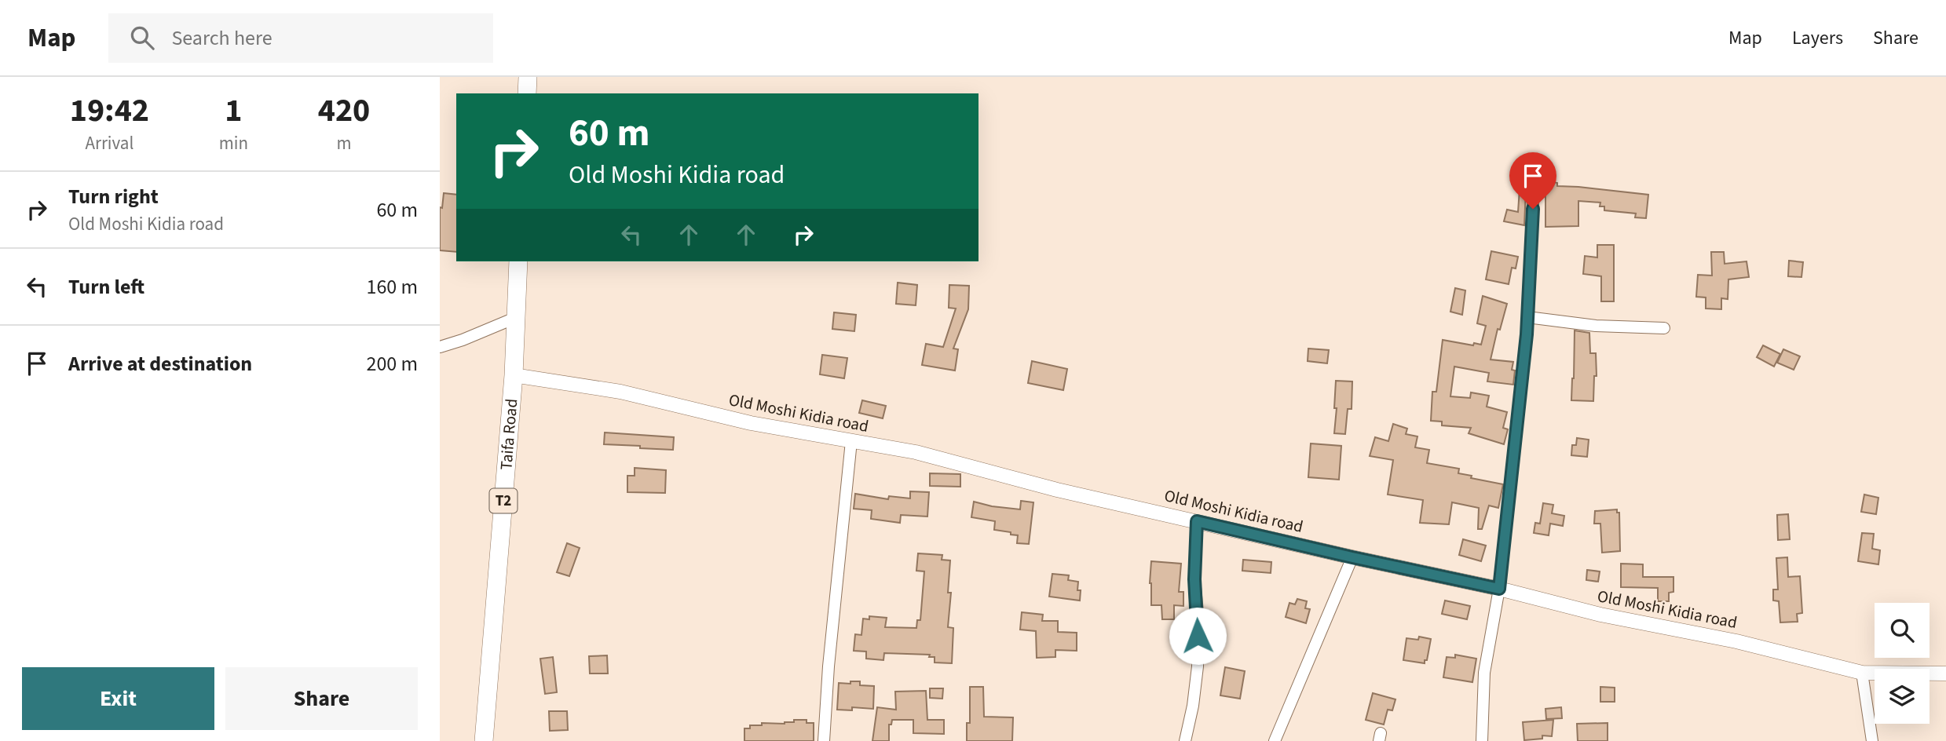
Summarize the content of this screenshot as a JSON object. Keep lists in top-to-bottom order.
{
  "streets": {
    "highway": ["Taifa Road", "T2"],
    "street": ["Old Moshi Kidia road"]
  },
  "crossings": [
    ["Old Moshi Kidia road", "Taifa Road"]
  ],
  "page": {
    "header": "Map",
    "search": "Search here",
    "nav": ["Map", "Layers", "Share"],
    "eta": [
      "19:42",
      "Arrival",
      "1",
      "min",
      "420",
      "m"
    ],
    "turn": ["60 m", "Old Moshi Kidia road"],
    "list": [
      {
        "name": "Turn right",
        "note": "Old Moshi Kidia road",
        "value": "60 m"
      },
      {
        "name": "Turn left",
        "value": "160 m"
      },
      {
        "name": "Arrive at destination",
        "value": "200 m"
      }
    ],
    "buttons": ["Exit", "Share"]
  }
}
